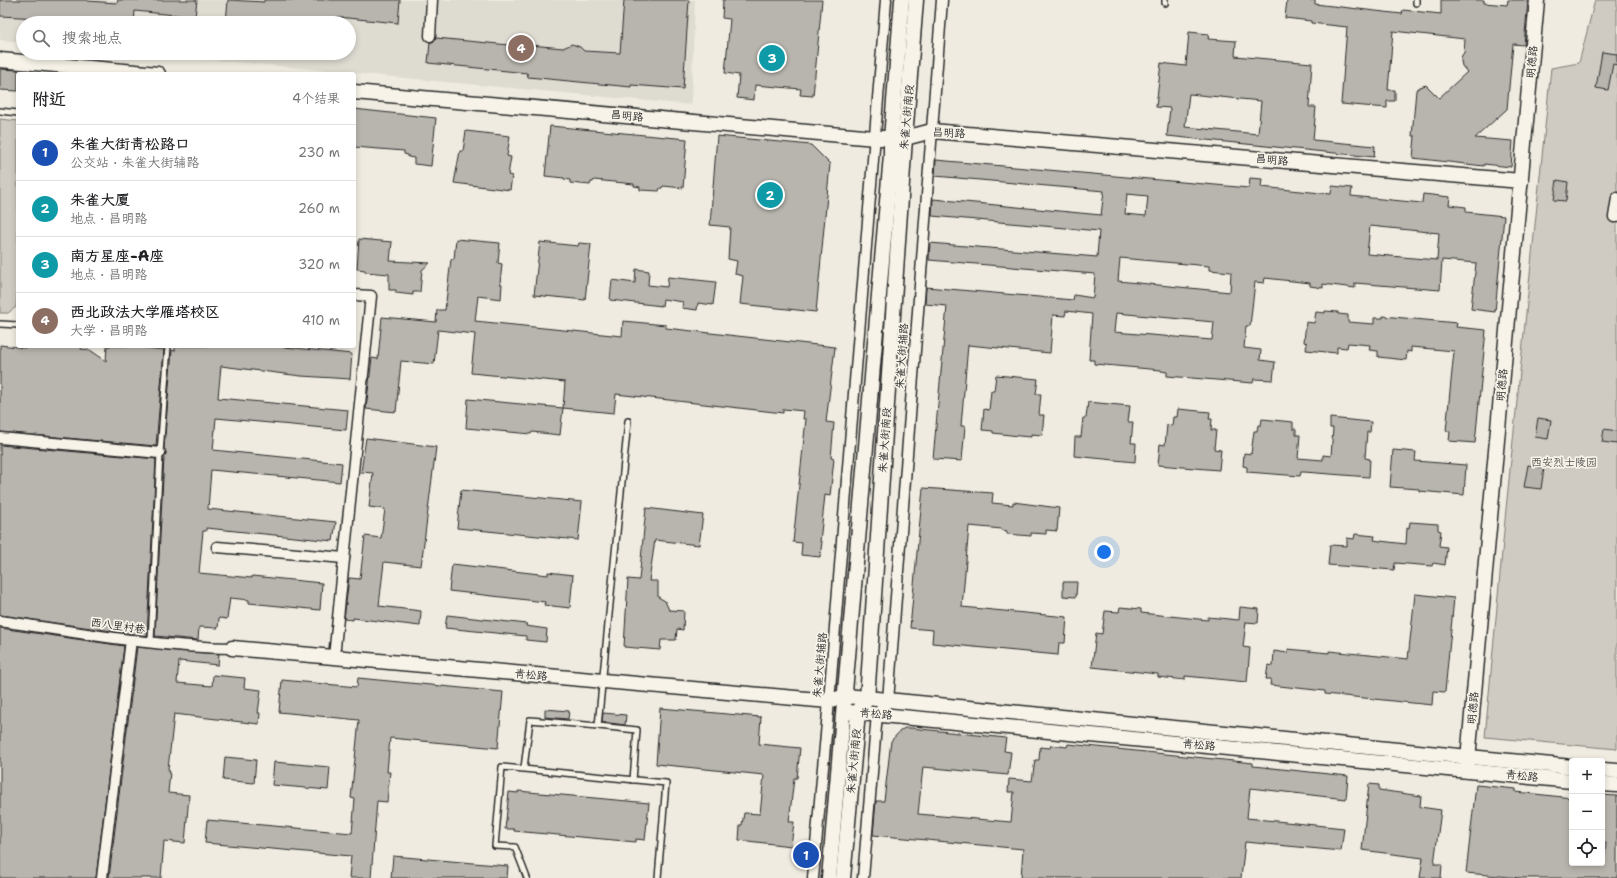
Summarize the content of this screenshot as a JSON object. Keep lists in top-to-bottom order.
{
  "streets": {
    "main road": [
      "明德路",
      "昌明路",
      "朱雀大街南段",
      "青松路"
    ],
    "street": ["朱雀大街辅路", "西八里村巷"]
  },
  "crossings": [
    ["明德路", "昌明路"],
    ["明德路", "青松路"],
    ["昌明路", "朱雀大街南段"],
    ["昌明路", "朱雀大街辅路"],
    ["朱雀大街南段", "青松路"],
    ["朱雀大街辅路", "青松路"],
    ["西八里村巷", "青松路"]
  ],
  "parks": ["西安烈士陵园"],
  "page": {
    "search": "搜索地点",
    "pins": [
      "4",
      "3",
      "2",
      "1"
    ],
    "heading": ["附近", "4个结果"],
    "list": [
      {
        "mark": "1",
        "name": "朱雀大街青松路口",
        "note": "公交站 · 朱雀大街辅路",
        "value": "230 m"
      },
      {
        "mark": "2",
        "name": "朱雀大厦",
        "note": "地点 · 昌明路",
        "value": "260 m"
      },
      {
        "mark": "3",
        "name": "南方星座-A座",
        "note": "地点 · 昌明路",
        "value": "320 m"
      },
      {
        "mark": "4",
        "name": "西北政法大学雁塔校区",
        "note": "大学 · 昌明路",
        "value": "410 m"
      }
    ],
    "map_buttons": ["+", "−"]
  }
}
